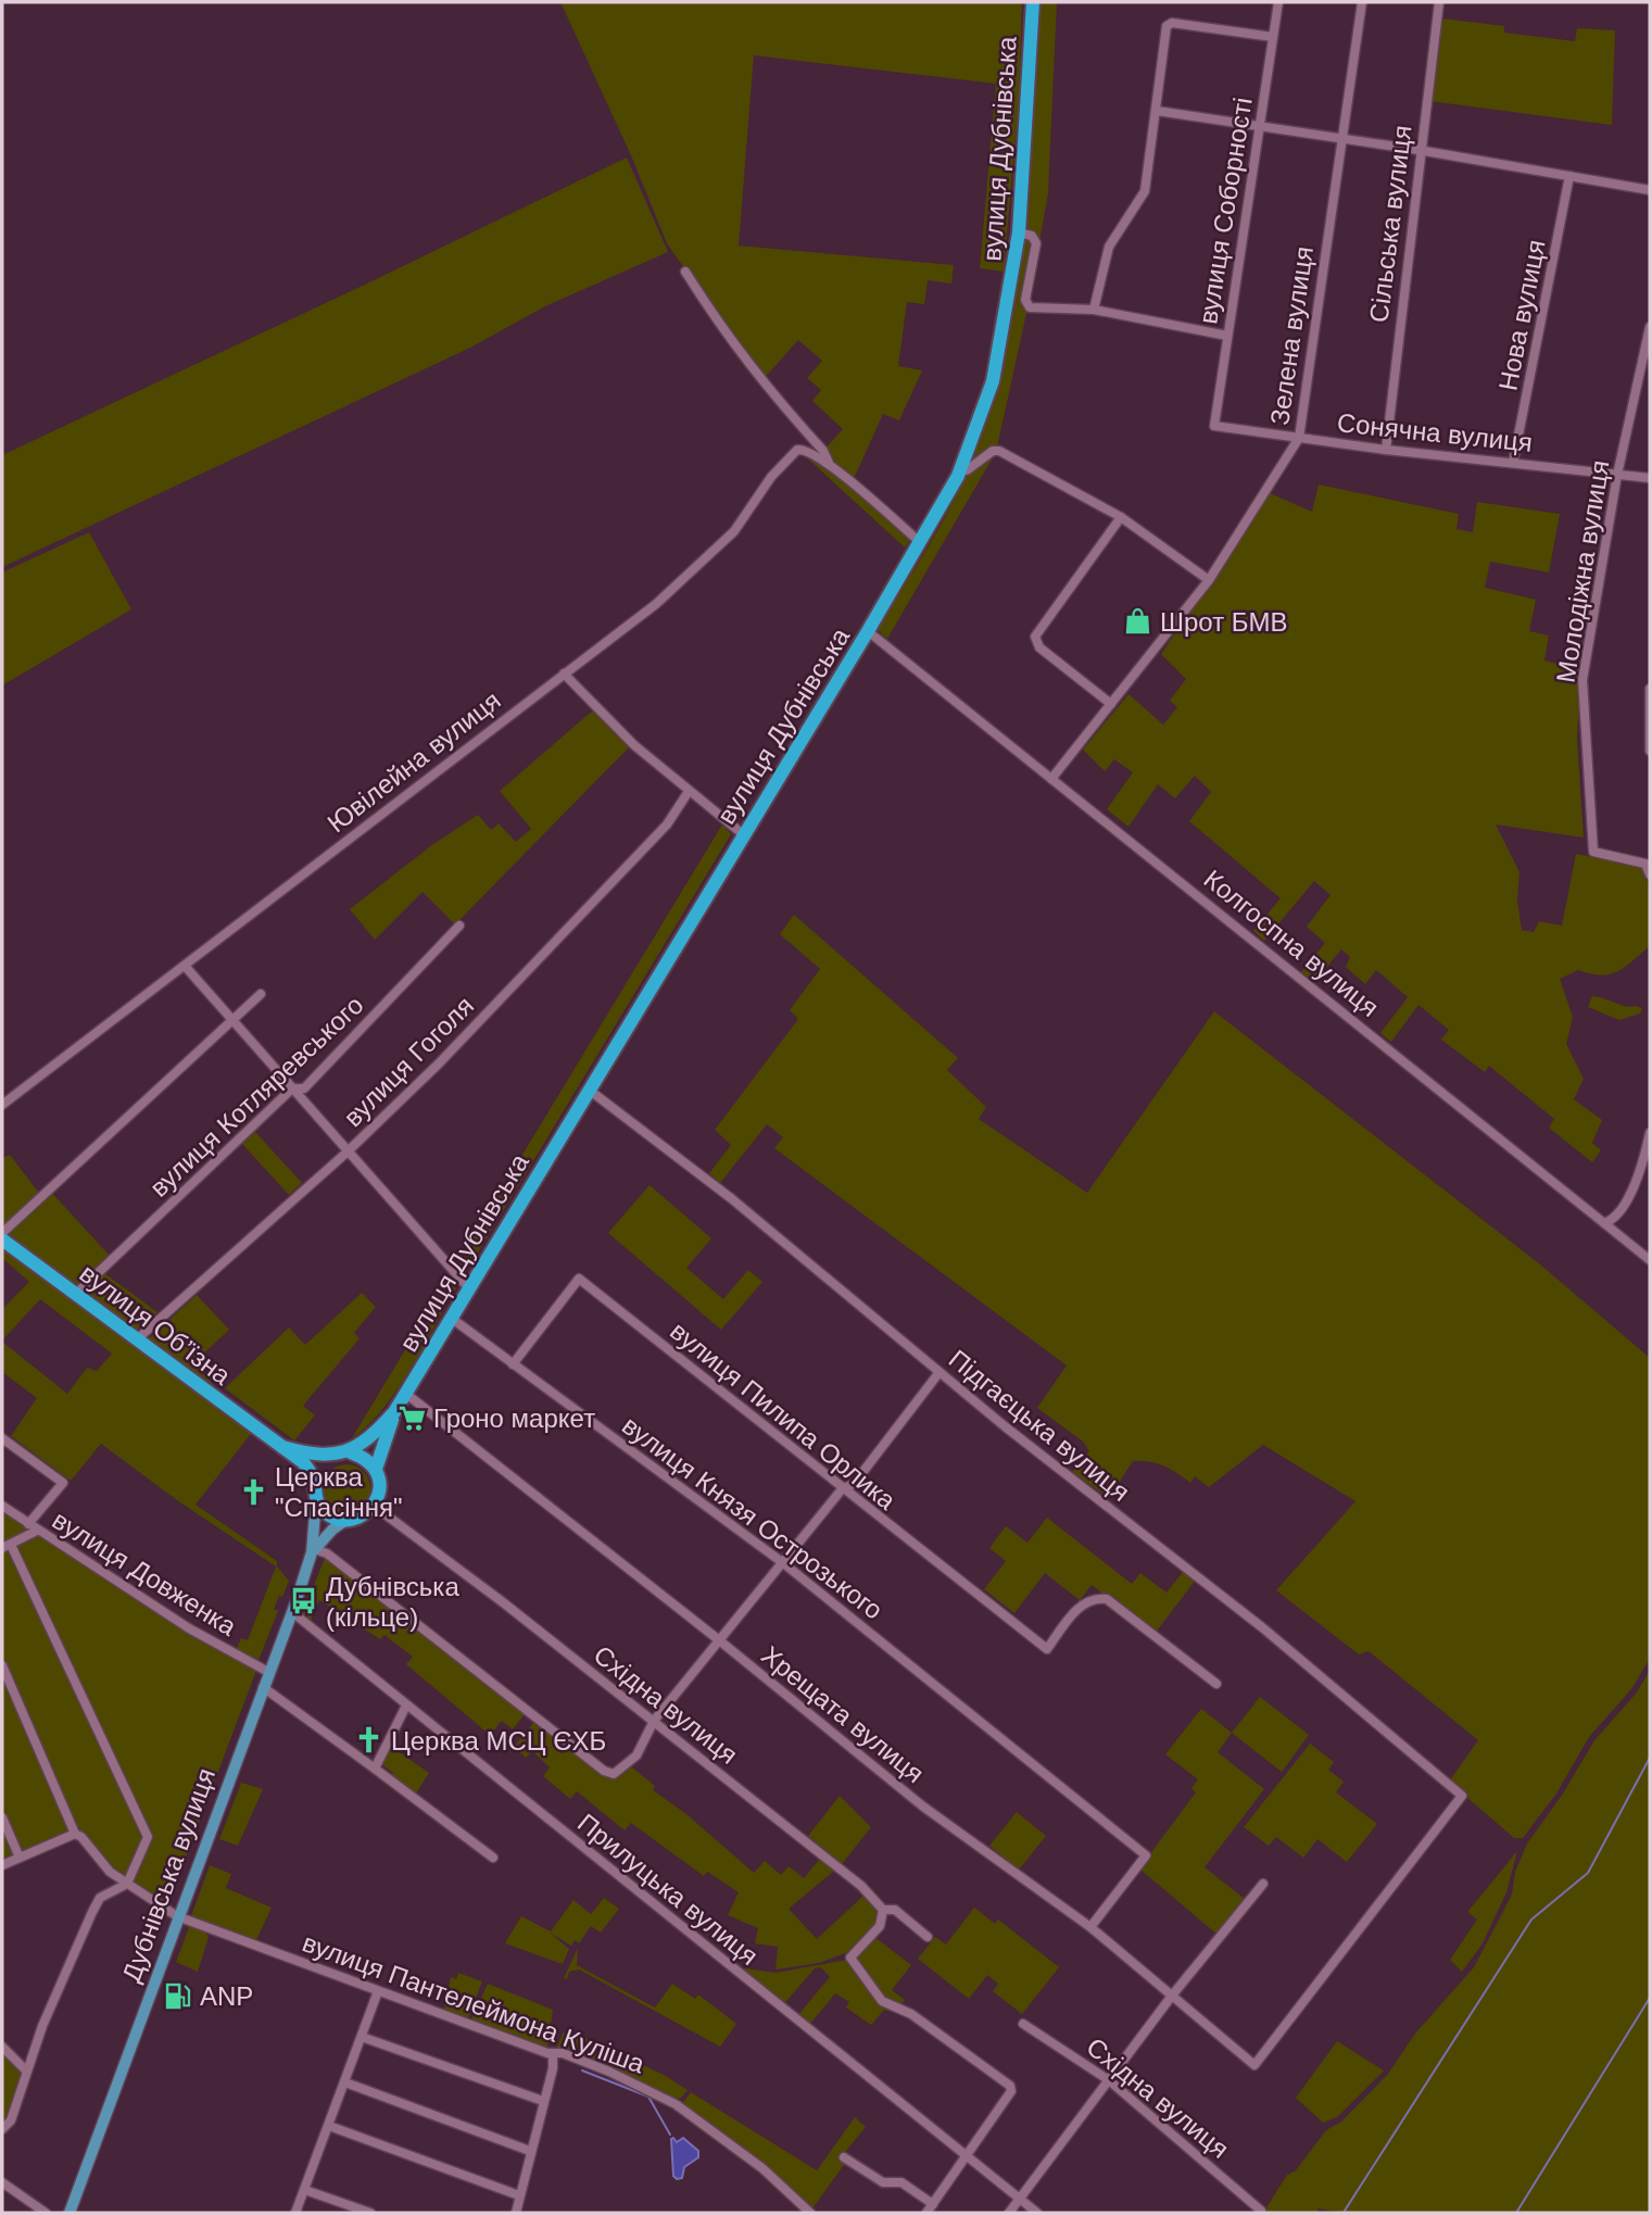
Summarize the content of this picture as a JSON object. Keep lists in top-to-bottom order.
{
  "streets": {
    "highway": ["вулиця Дубнівська", "вулиця Об’їзна"],
    "main road": ["Дубнівська вулиця"],
    "street": [
      "вулиця Соборності",
      "Сільська вулиця",
      "Нова вулиця",
      "Зелена вулиця",
      "Сонячна вулиця",
      "Молодіжна вулиця",
      "Ювілейна вулиця",
      "Колгоспна вулиця",
      "вулиця Гоголя",
      "вулиця Котляревського",
      "вулиця Пилипа Орлика",
      "Підгаєцька вулиця",
      "вулиця Князя Острозького",
      "вулиця Довженка",
      "Східна вулиця",
      "Хрещата вулиця",
      "Прилуцька вулиця",
      "вулиця Пантелеймона Куліша"
    ]
  },
  "crossings": [
    ["вулиця Дубнівська", "Колгоспна вулиця"],
    ["вулиця Дубнівська", "Підгаєцька вулиця"],
    ["вулиця Дубнівська", "вулиця Князя Острозького"],
    ["вулиця Дубнівська", "Хрещата вулиця"],
    ["вулиця Соборності", "Сонячна вулиця"],
    ["Сільська вулиця", "Сонячна вулиця"],
    ["Нова вулиця", "Сонячна вулиця"],
    ["Зелена вулиця", "Сонячна вулиця"],
    ["Зелена вулиця", "Колгоспна вулиця"],
    ["Сонячна вулиця", "Молодіжна вулиця"],
    ["вулиця Гоголя", "вулиця Об’їзна"],
    ["вулиця Котляревського", "вулиця Об’їзна"],
    ["вулиця Об’їзна", "Східна вулиця"],
    ["вулиця Пилипа Орлика", "вулиця Князя Острозького"],
    ["Підгаєцька вулиця", "Хрещата вулиця"],
    ["вулиця Князя Острозького", "Хрещата вулиця"],
    ["вулиця Довженка", "Дубнівська вулиця"],
    ["Дубнівська вулиця", "Прилуцька вулиця"],
    ["Дубнівська вулиця", "вулиця Пантелеймона Куліша"]
  ],
  "places": {
    "shop": ["Шрот БМВ"],
    "supermarket": ["Гроно маркет"],
    "church": ["Церква \"Спасіння\"", "Церква МСЦ ЄХБ"],
    "bus stop": ["Дубнівська (кільце)"],
    "fuel station": ["ANP"]
  }
}
